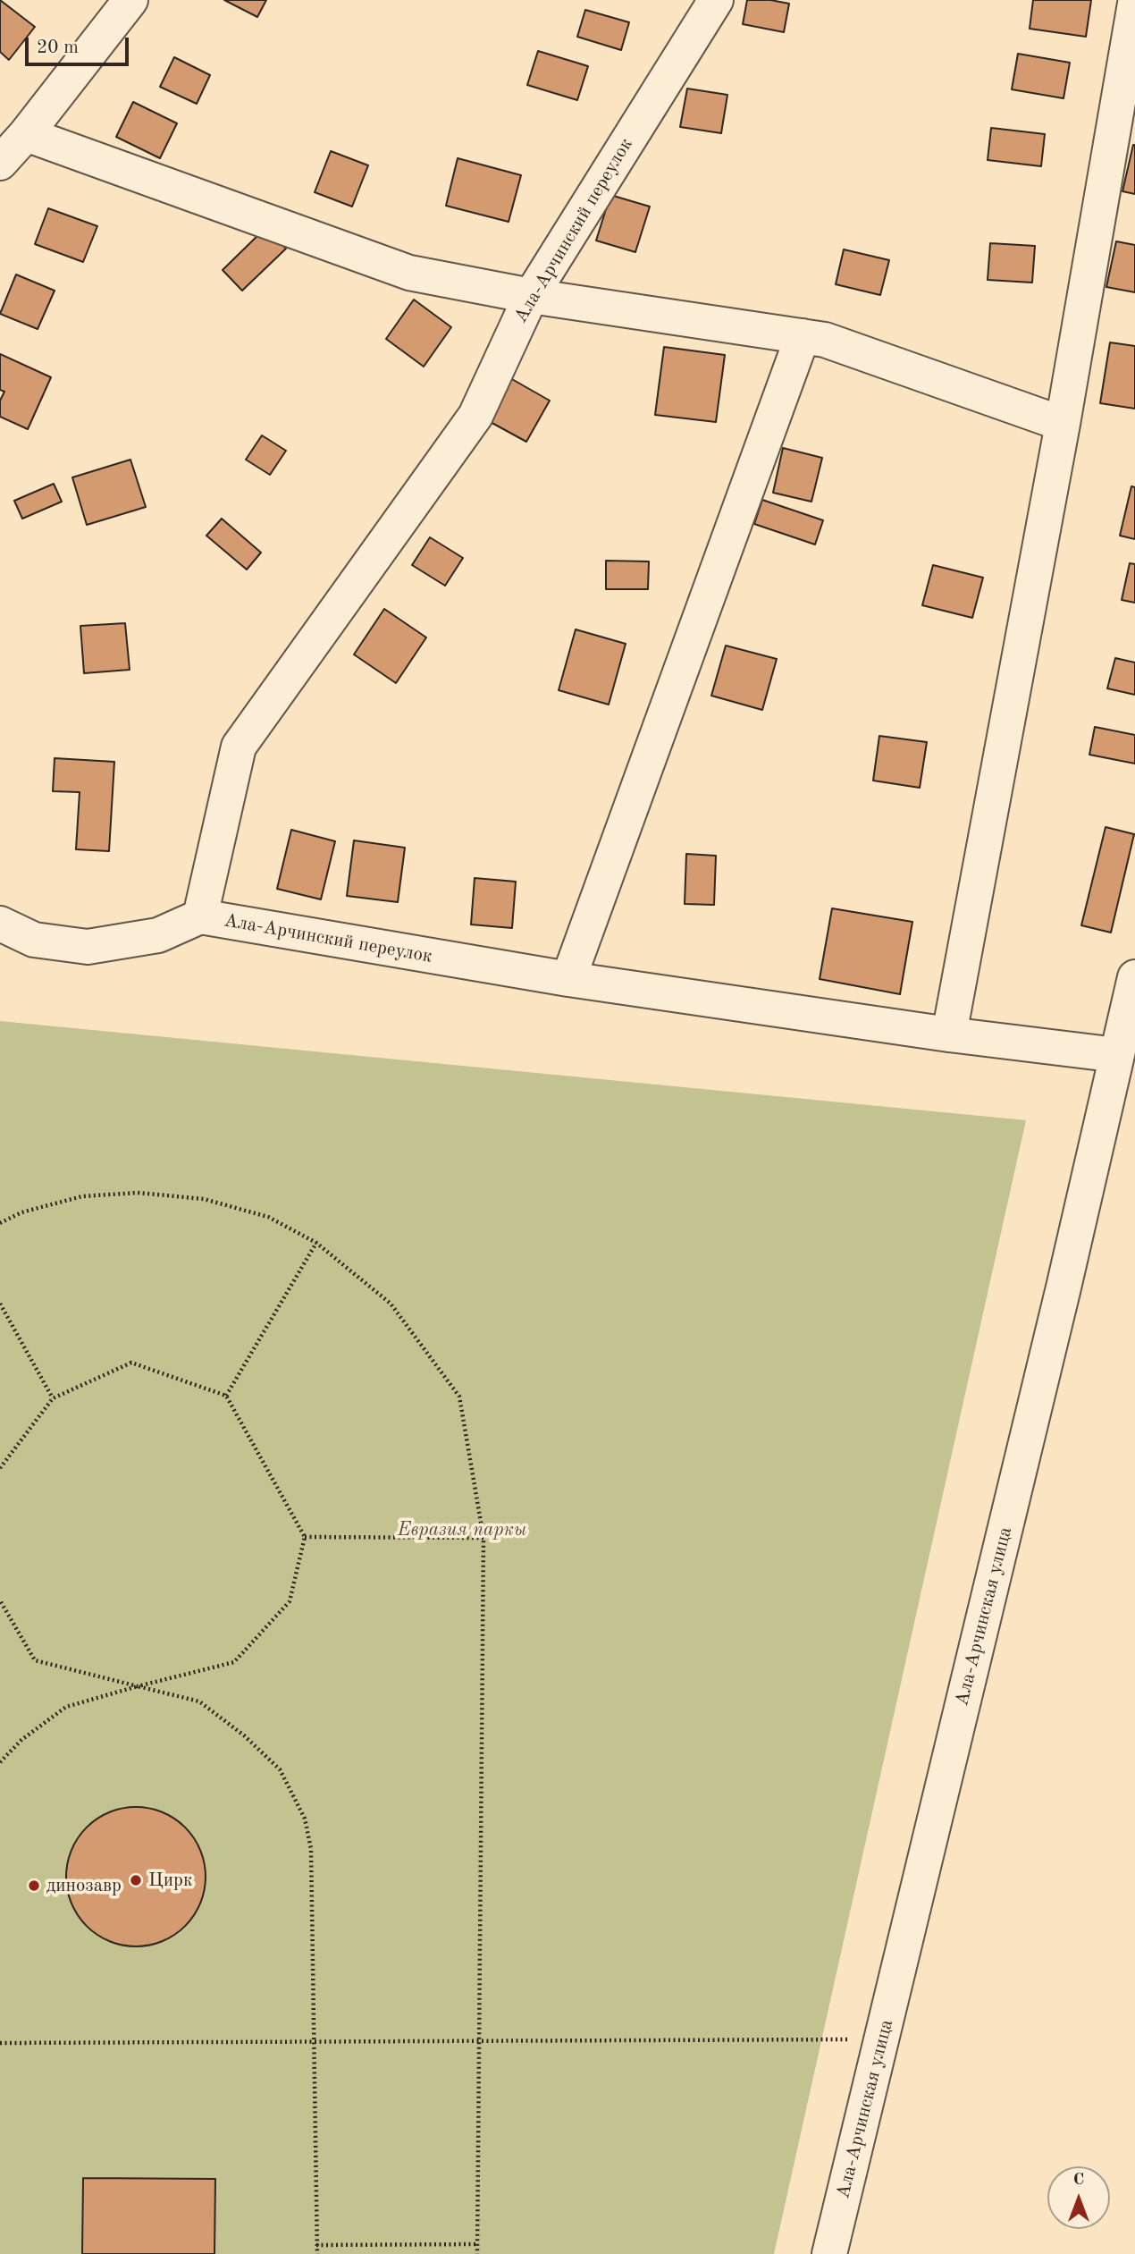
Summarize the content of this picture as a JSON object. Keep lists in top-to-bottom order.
{
  "streets": {
    "street": ["Ала-Арчинский переулок", "Ала-Арчинская улица"]
  },
  "crossings": [
    ["Ала-Арчинский переулок", "Ала-Арчинская улица"]
  ],
  "parks": ["Евразия паркы"],
  "places": ["Цирк", "динозавр"],
  "scale_bar": "20 m",
  "north": "top"
}
